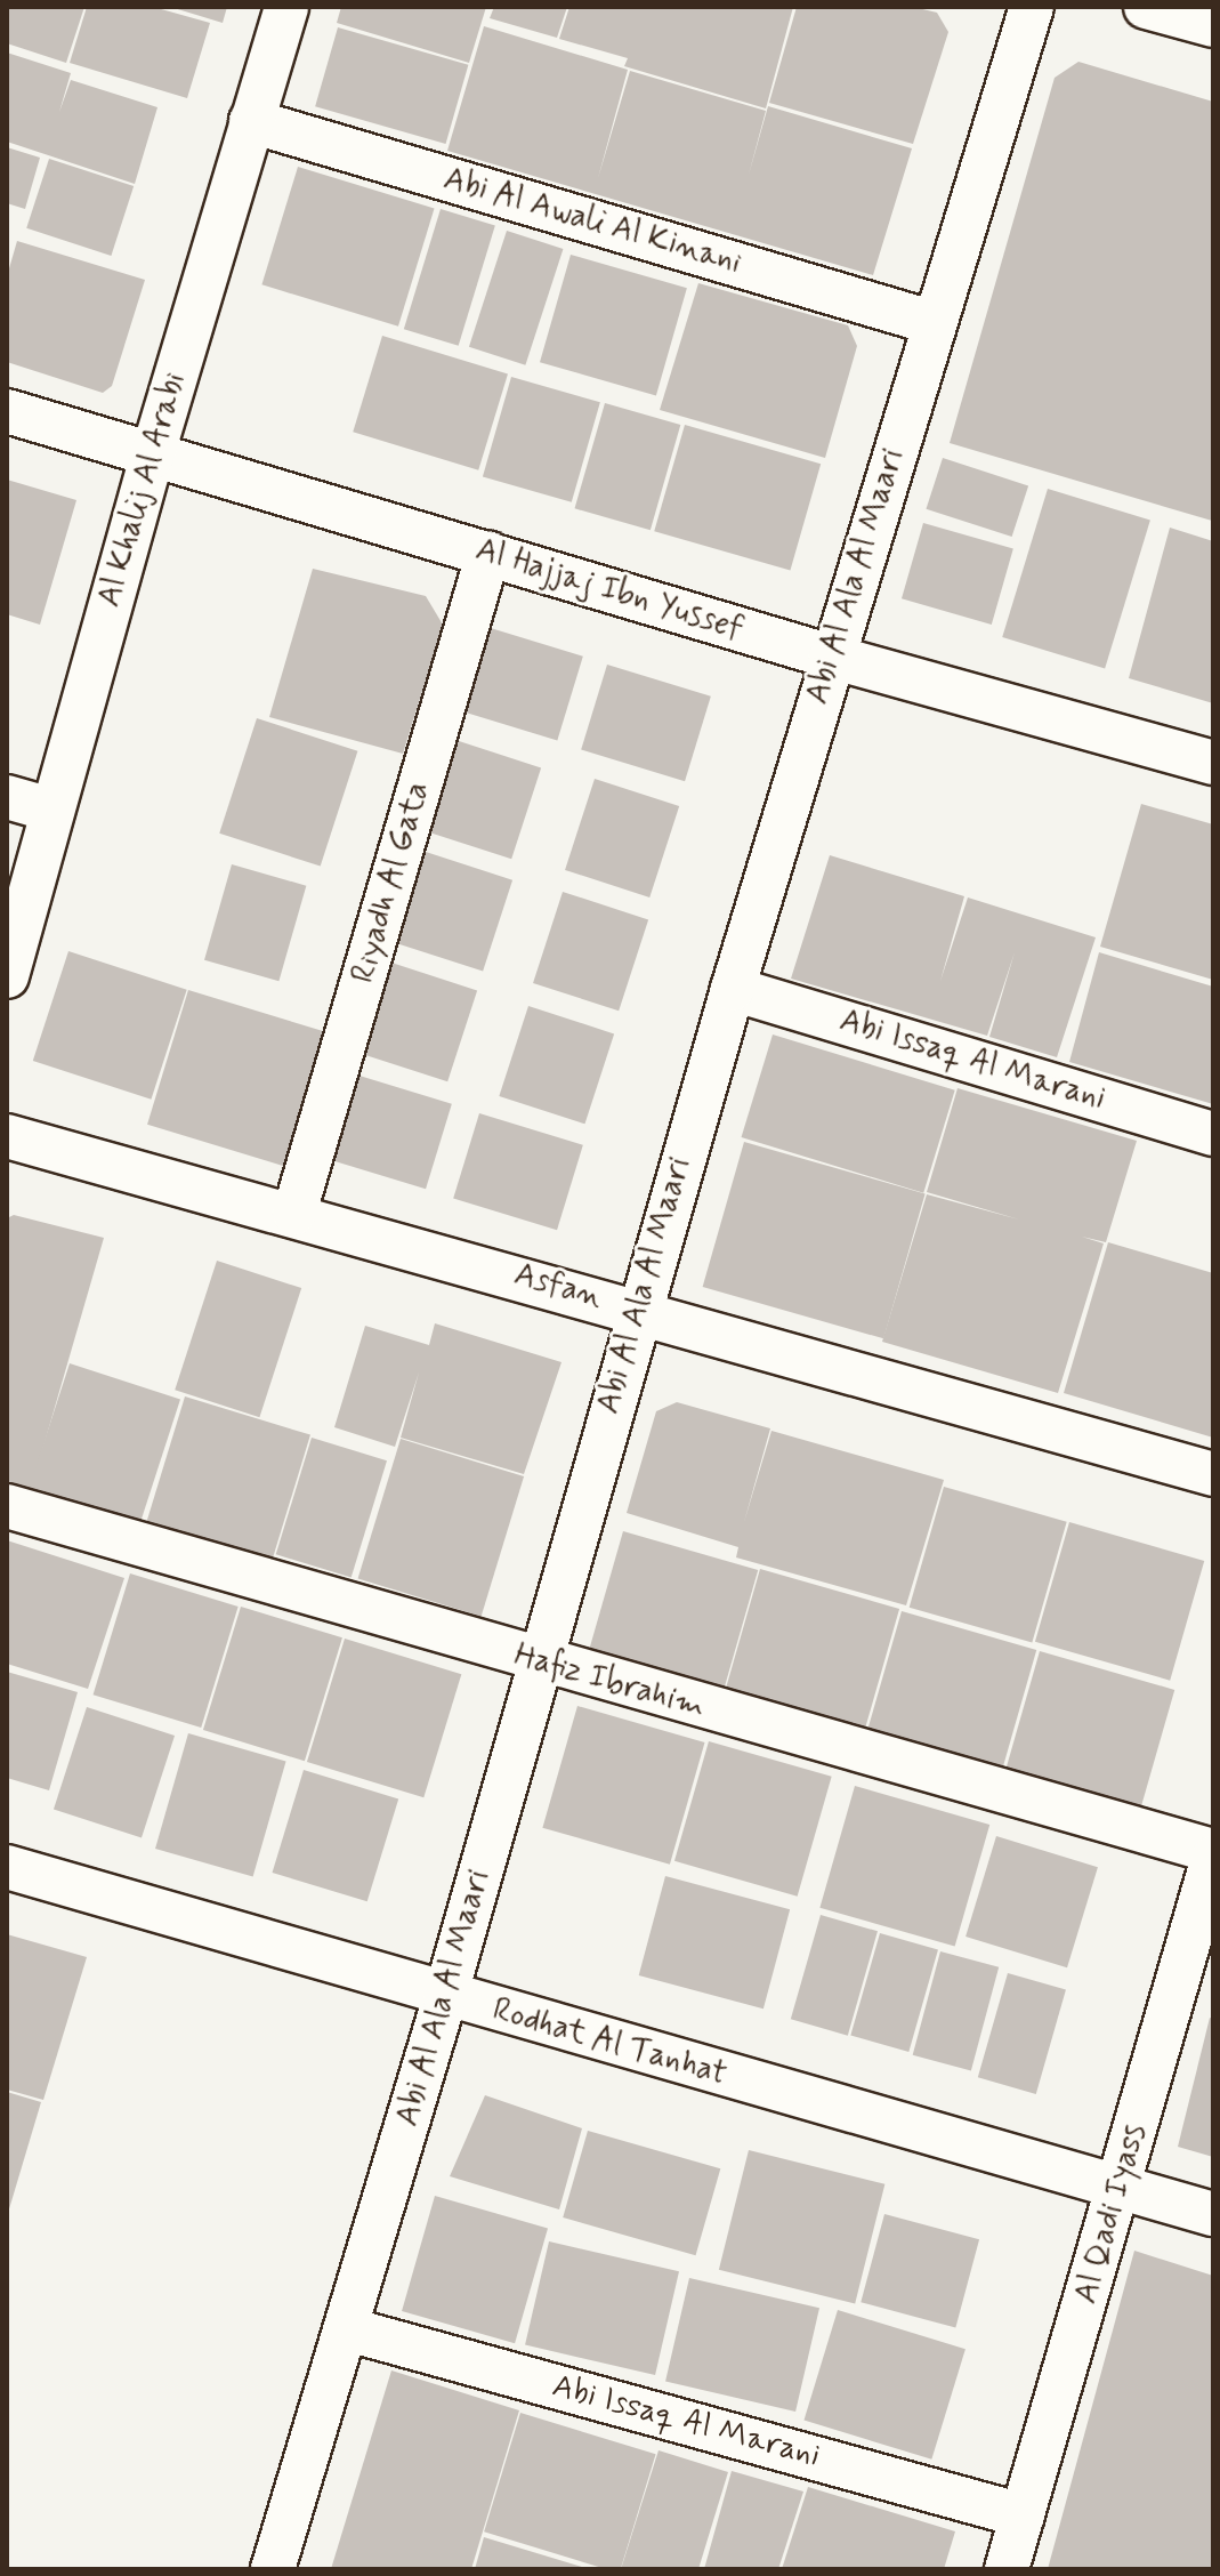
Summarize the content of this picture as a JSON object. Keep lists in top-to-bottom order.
{
  "streets": {
    "street": [
      "Abi Al Awali Al Kinani",
      "Al Khalij Al Arabi",
      "Abi Al Ala Al Maari",
      "Al Hajjaj Ibn Yussef",
      "Riyadh Al Gata",
      "Abi Issaq Al Marani",
      "Asfan",
      "Hafiz Ibrahim",
      "Rodhat Al Tanhat",
      "Al Qadi Iyass"
    ]
  },
  "crossings": [
    ["Abi Al Awali Al Kinani", "Al Khalij Al Arabi"],
    ["Abi Al Awali Al Kinani", "Abi Al Ala Al Maari"],
    ["Al Khalij Al Arabi", "Al Hajjaj Ibn Yussef"],
    ["Abi Al Ala Al Maari", "Al Hajjaj Ibn Yussef"],
    ["Abi Al Ala Al Maari", "Abi Issaq Al Marani"],
    ["Abi Al Ala Al Maari", "Asfan"],
    ["Abi Al Ala Al Maari", "Hafiz Ibrahim"],
    ["Abi Al Ala Al Maari", "Rodhat Al Tanhat"],
    ["Al Hajjaj Ibn Yussef", "Riyadh Al Gata"],
    ["Riyadh Al Gata", "Asfan"],
    ["Abi Issaq Al Marani", "Al Qadi Iyass"],
    ["Rodhat Al Tanhat", "Al Qadi Iyass"]
  ]
}
